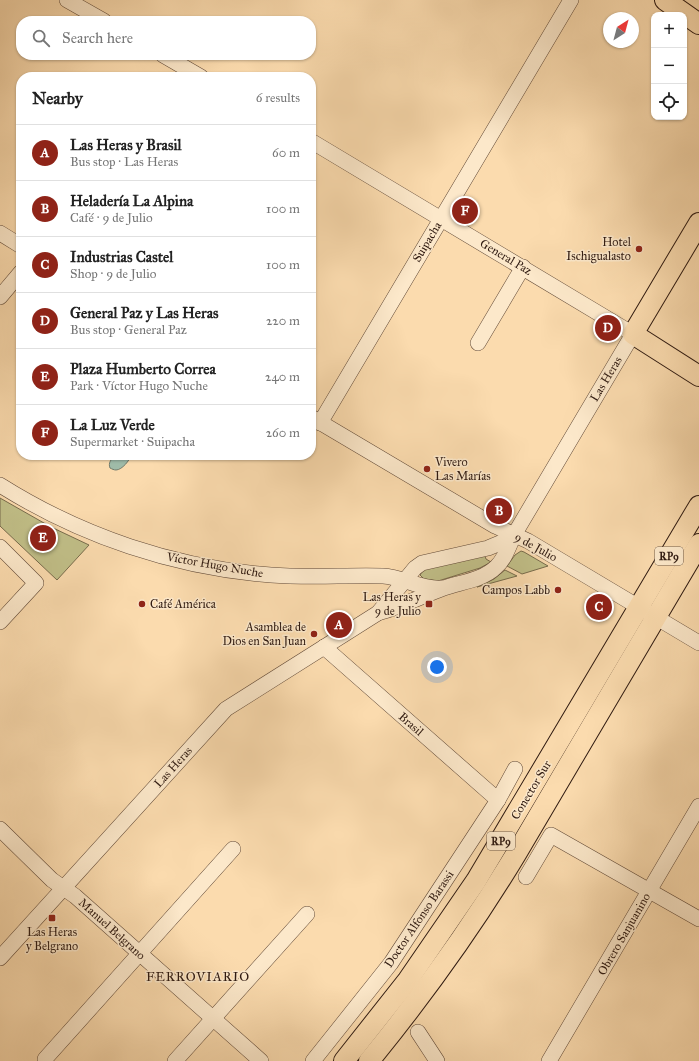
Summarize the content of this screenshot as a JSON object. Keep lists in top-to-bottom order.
{
  "streets": {
    "main road": [
      "General Paz",
      "Las Heras",
      "RP9",
      "Conector Sur"
    ],
    "street": [
      "Suipacha",
      "9 de Julio",
      "Víctor Hugo Nuche",
      "Brasil",
      "Doctor Alfonso Barassi",
      "Manuel Belgrano",
      "Obrero Sanjuanino"
    ]
  },
  "crossings": [
    ["Suipacha", "General Paz"],
    ["General Paz", "Las Heras"],
    ["Las Heras", "9 de Julio"],
    ["Las Heras", "Víctor Hugo Nuche"],
    ["Las Heras", "Brasil"],
    ["Las Heras", "Manuel Belgrano"],
    ["9 de Julio", "Conector Sur"],
    ["Brasil", "Doctor Alfonso Barassi"]
  ],
  "districts": ["FERROVIARIO"],
  "places": {
    "other": [
      "Hotel Ischigualasto",
      "Vivero Las Marías",
      "Campos Labb",
      "Café América",
      "Asamblea de Dios en San Juan"
    ],
    "transit": ["Las Heras y 9 de Julio", "Las Heras y Belgrano"]
  },
  "north": "top right",
  "page": {
    "map_buttons": ["+", "−"],
    "search": "Search here",
    "heading": ["Nearby", "6 results"],
    "list": [
      {
        "mark": "A",
        "name": "Las Heras y Brasil",
        "note": "Bus stop · Las Heras",
        "value": "60 m"
      },
      {
        "mark": "B",
        "name": "Heladería La Alpina",
        "note": "Café · 9 de Julio",
        "value": "100 m"
      },
      {
        "mark": "C",
        "name": "Industrias Castel",
        "note": "Shop · 9 de Julio",
        "value": "100 m"
      },
      {
        "mark": "D",
        "name": "General Paz y Las Heras",
        "note": "Bus stop · General Paz",
        "value": "220 m"
      },
      {
        "mark": "E",
        "name": "Plaza Humberto Correa",
        "note": "Park · Víctor Hugo Nuche",
        "value": "240 m"
      },
      {
        "mark": "F",
        "name": "La Luz Verde",
        "note": "Supermarket · Suipacha",
        "value": "260 m"
      }
    ],
    "pins": [
      "F",
      "D",
      "B",
      "E",
      "C",
      "A"
    ]
  }
}
